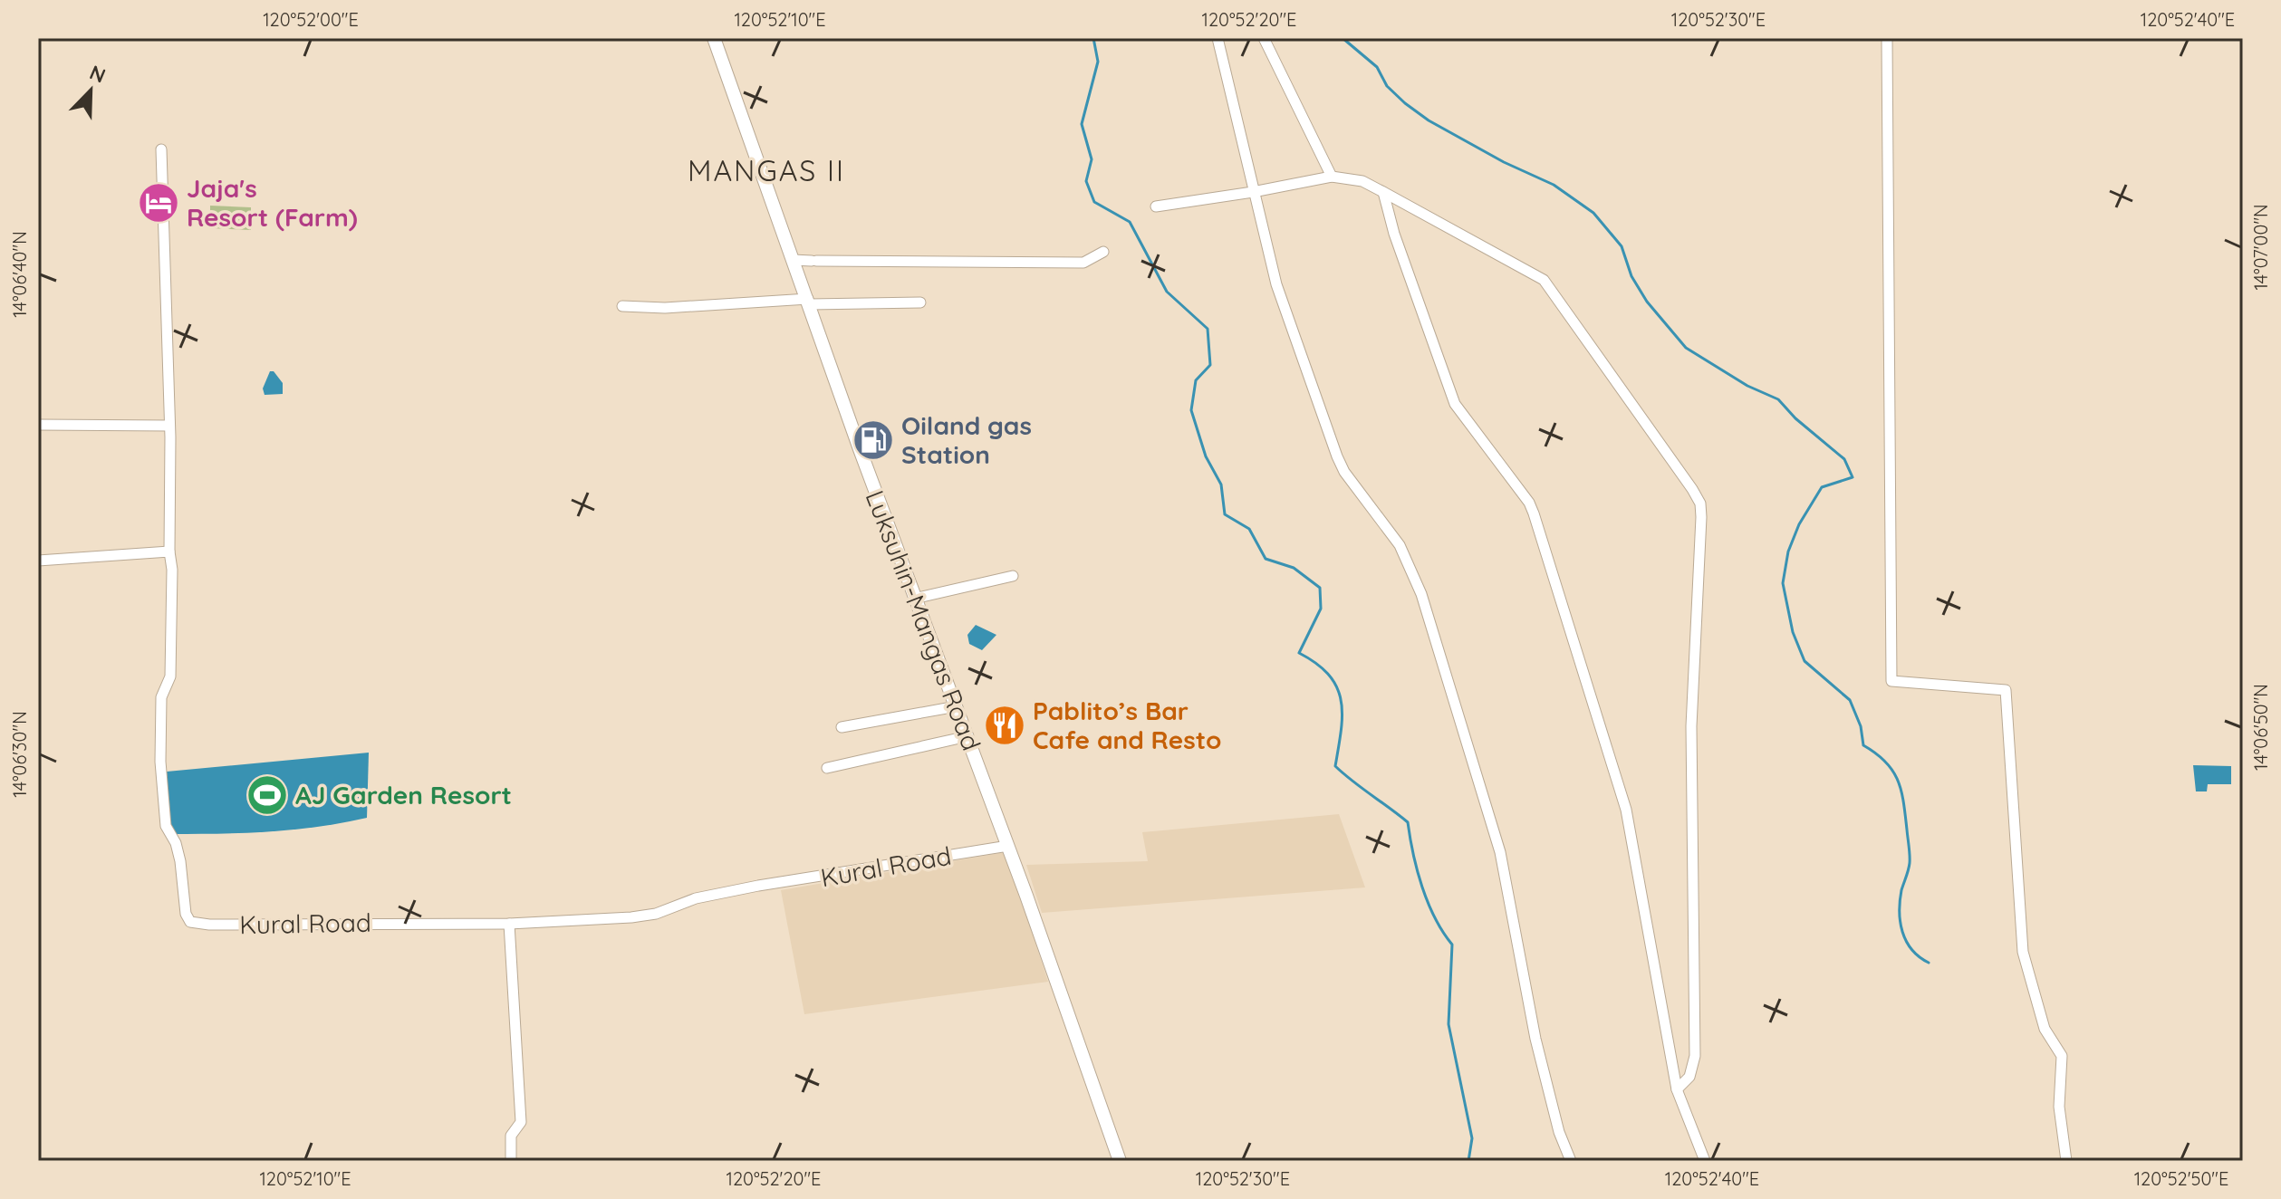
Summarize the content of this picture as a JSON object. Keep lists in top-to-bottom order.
{
  "streets": {
    "main road": ["Luksuhin-Mangas Road"],
    "street": ["Kural Road"]
  },
  "crossings": [
    ["Luksuhin-Mangas Road", "Kural Road"]
  ],
  "districts": ["MANGAS II"],
  "places": {
    "hotel": ["Jaja's Resort (Farm)"],
    "fuel station": ["Oiland gas Station"],
    "restaurant": ["Pablito’s Bar Cafe and Resto"],
    "sports": ["AJ Garden Resort"]
  },
  "north": "top right",
  "coordinates": [
    "120°52'00\"E",
    "120°52'10\"E",
    "120°52'20\"E",
    "120°52'30\"E",
    "120°52'40\"E",
    "14°07'00\"N",
    "14°06'40\"N",
    "14°06'50\"N",
    "14°06'30\"N",
    "120°52'50\"E"
  ]
}
